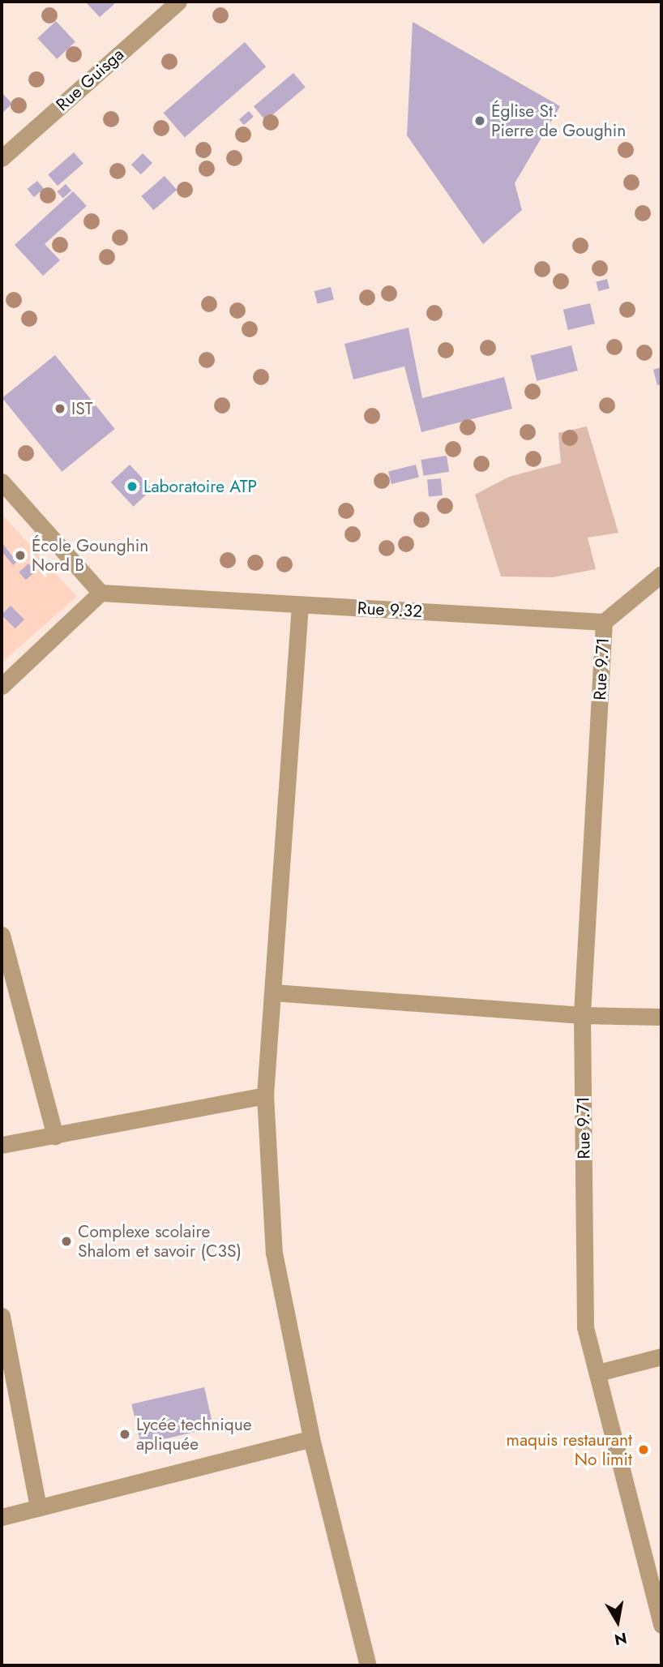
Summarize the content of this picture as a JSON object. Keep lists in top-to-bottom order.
{
  "streets": {
    "street": ["Rue Guisga", "Rue 9.32", "Rue 9.71"]
  },
  "crossings": [
    ["Rue 9.32", "Rue 9.71"]
  ],
  "places": [
    "Église St. Pierre de Goughin",
    "IST",
    "Laboratoire ATP",
    "École Gounghin Nord B",
    "Complexe scolaire Shalom et savoir (C3S)",
    "Lycée technique apliquée",
    "maquis restaurant No limit"
  ],
  "north": "bottom"
}
